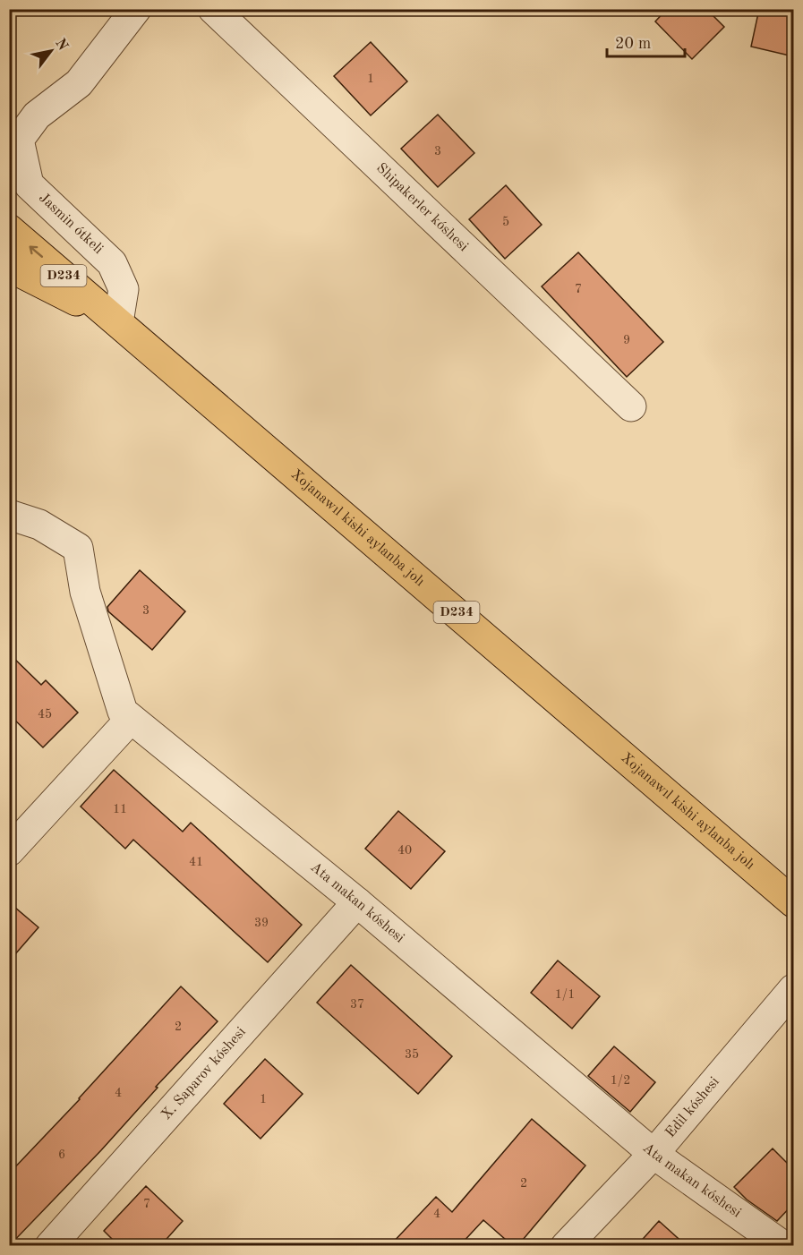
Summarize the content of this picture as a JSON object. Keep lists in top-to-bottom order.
{
  "streets": {
    "main road": ["D234", "Xojanawıl kishi aylanba jolı"],
    "street": [
      "Shipakerler kóshesi",
      "Jasmin ótkeli",
      "Ata makan kóshesi",
      "X. Saparov kóshesi",
      "Edil kóshesi"
    ]
  },
  "crossings": [
    ["Jasmin ótkeli", "Xojanawıl kishi aylanba jolı"],
    ["Ata makan kóshesi", "X. Saparov kóshesi"],
    ["Ata makan kóshesi", "Edil kóshesi"]
  ],
  "house_numbers": [
    "1",
    "3",
    "5",
    "7",
    "9",
    "3",
    "45",
    "11",
    "40",
    "41",
    "39",
    "1/1",
    "37",
    "2",
    "35",
    "1/2",
    "4",
    "1",
    "6",
    "2",
    "7",
    "4"
  ],
  "scale_bar": "20 m",
  "north": "top right"
}
